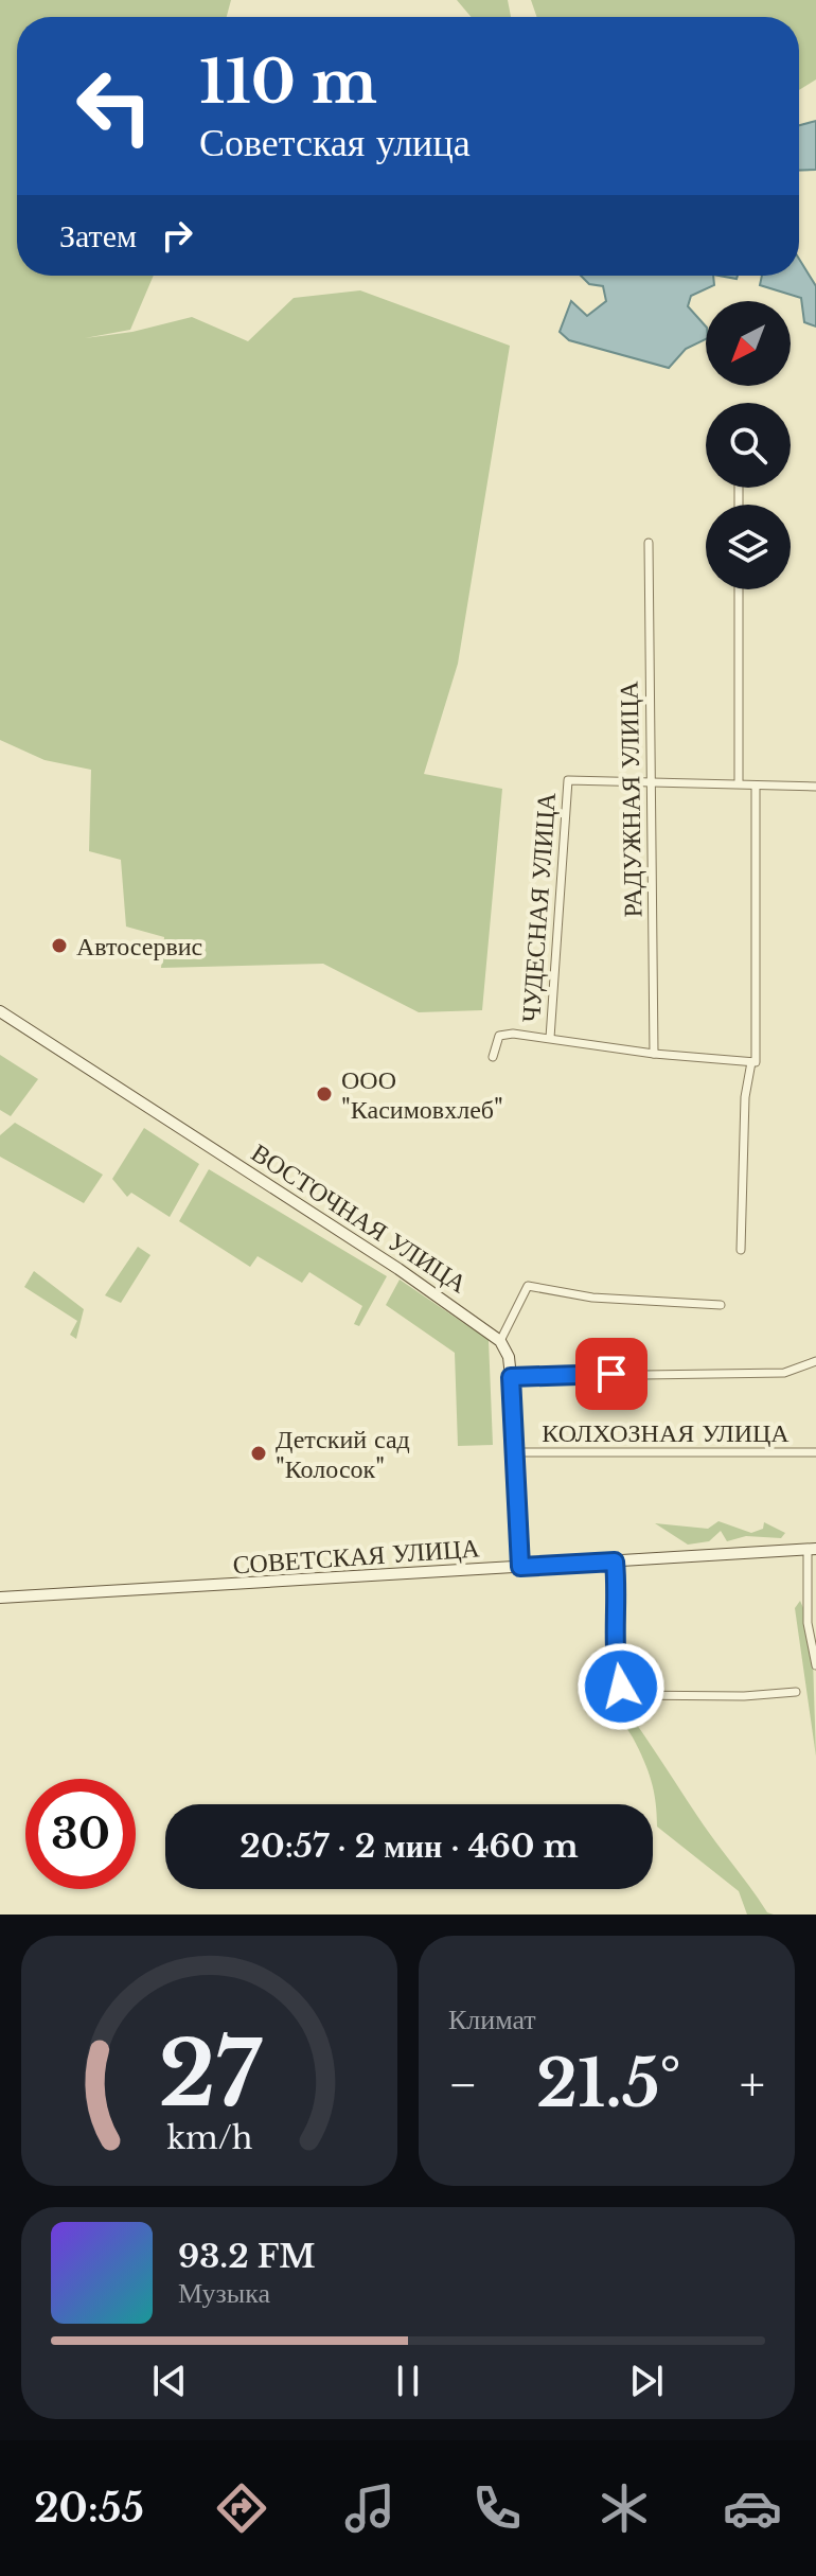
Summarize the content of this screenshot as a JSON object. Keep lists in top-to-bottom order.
{
  "streets": {
    "main road": ["ВОСТОЧНАЯ УЛИЦА", "СОВЕТСКАЯ УЛИЦА"],
    "street": ["РАДУЖНАЯ УЛИЦА", "ЧУДЕСНАЯ УЛИЦА", "КОЛХОЗНАЯ УЛИЦА"]
  },
  "crossings": [
    ["РАДУЖНАЯ УЛИЦА", "ЧУДЕСНАЯ УЛИЦА"]
  ],
  "places": ["Автосервис", "ООО \"Касимовхлеб\"", "Детский сад \"Колосок\""],
  "north": "bottom left",
  "page": {
    "turn": ["110 m", "Советская улица"],
    "then": "Затем",
    "limit": "30",
    "trip": "20:57 · 2 мин · 460 m",
    "tile": "Климат",
    "heat": ["−", "21.5°", "+"],
    "song": ["93.2 FM", "Музыка"],
    "tabs": "20:55",
    "gauge": ["27", "km/h"]
  }
}
